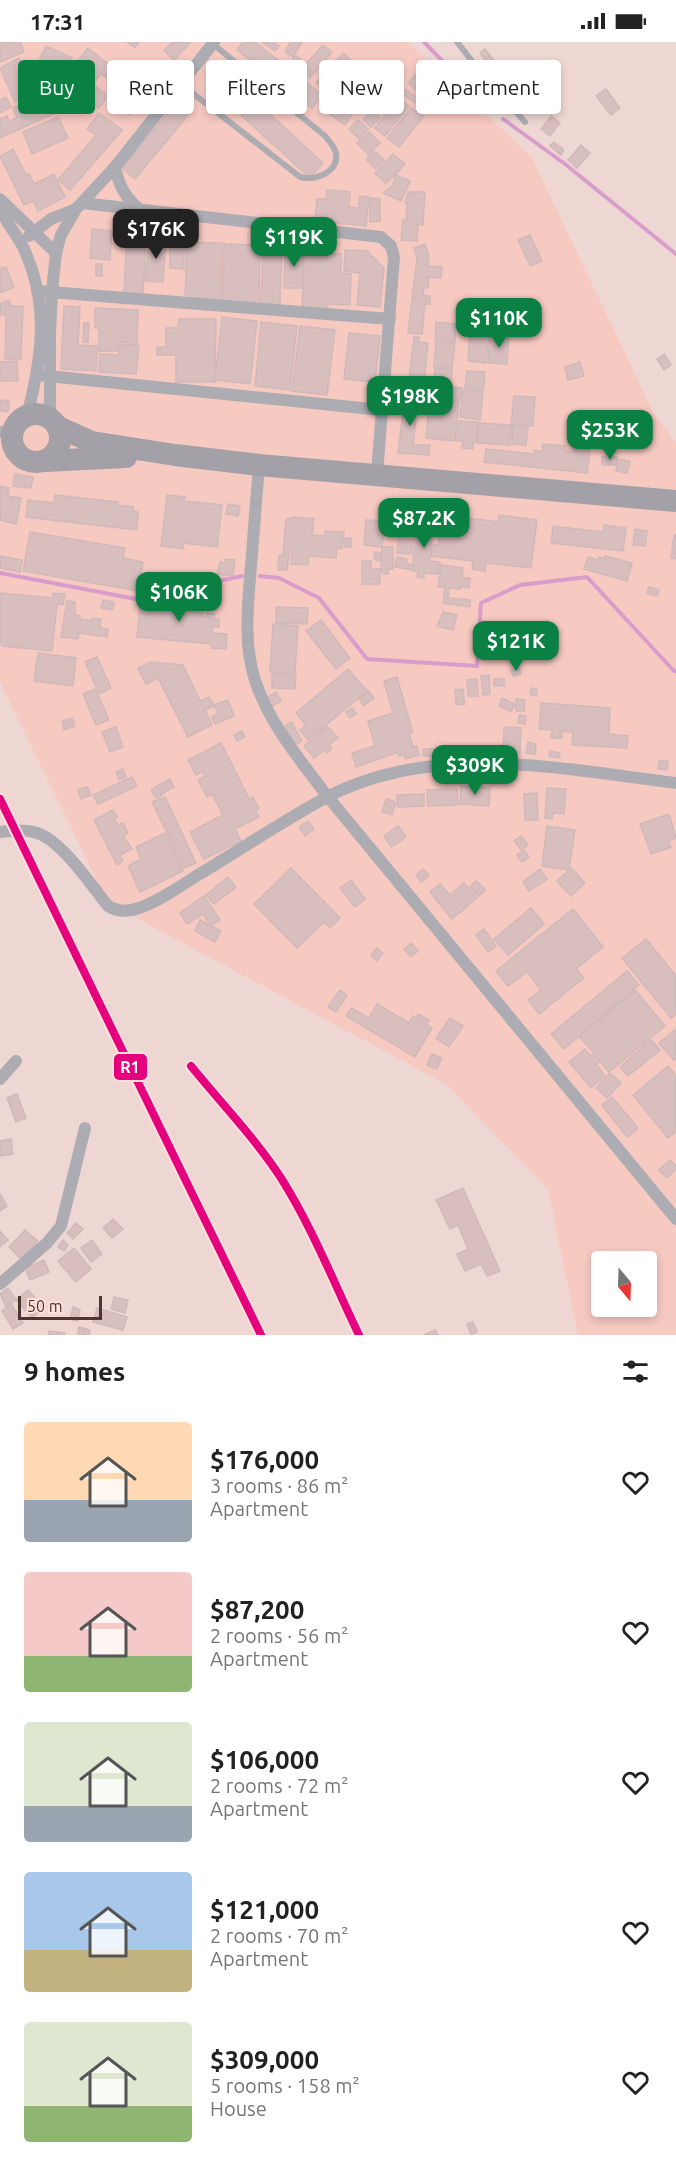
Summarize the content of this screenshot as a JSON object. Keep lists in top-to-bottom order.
{
  "lines": ["transit line R1"],
  "scale_bar": "50 m",
  "north": "bottom",
  "page": {
    "status": "17:31",
    "chip": [
      "Buy",
      "Rent",
      "Filters",
      "New",
      "Apartment"
    ],
    "price": [
      "$176K",
      "$119K",
      "$110K",
      "$198K",
      "$253K",
      "$87.2K",
      "$106K",
      "$121K",
      "$309K"
    ],
    "scale": "50 m",
    "heading": "9 homes",
    "list": [
      {
        "name": "$176,000",
        "note": "3 rooms · 86 m² · Apartment"
      },
      {
        "name": "$87,200",
        "note": "2 rooms · 56 m² · Apartment"
      },
      {
        "name": "$106,000",
        "note": "2 rooms · 72 m² · Apartment"
      },
      {
        "name": "$121,000",
        "note": "2 rooms · 70 m² · Apartment"
      },
      {
        "name": "$309,000",
        "note": "5 rooms · 158 m² · House"
      }
    ]
  }
}
